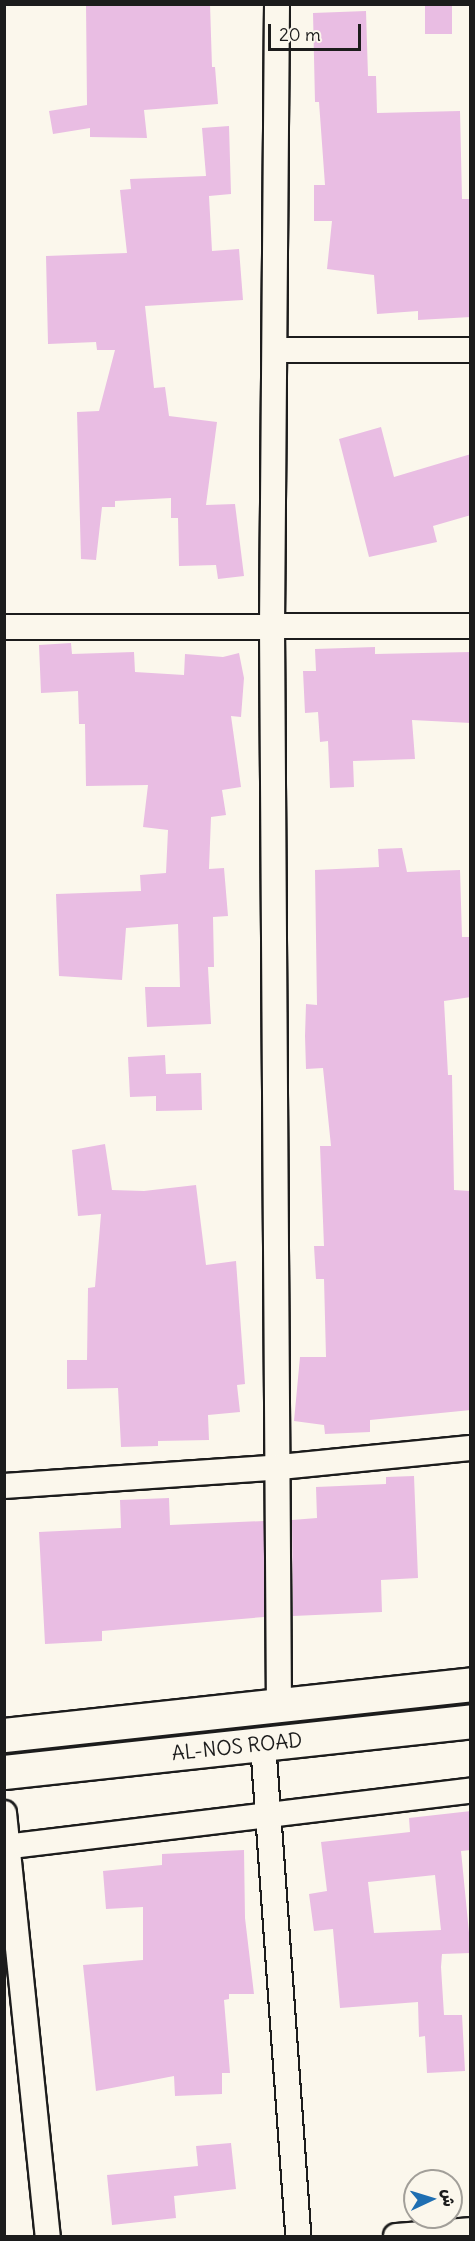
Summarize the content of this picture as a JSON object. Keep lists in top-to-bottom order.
{
  "streets": {
    "main road": ["AL-NOS ROAD"]
  },
  "scale_bar": "20 m",
  "north": "right"
}
